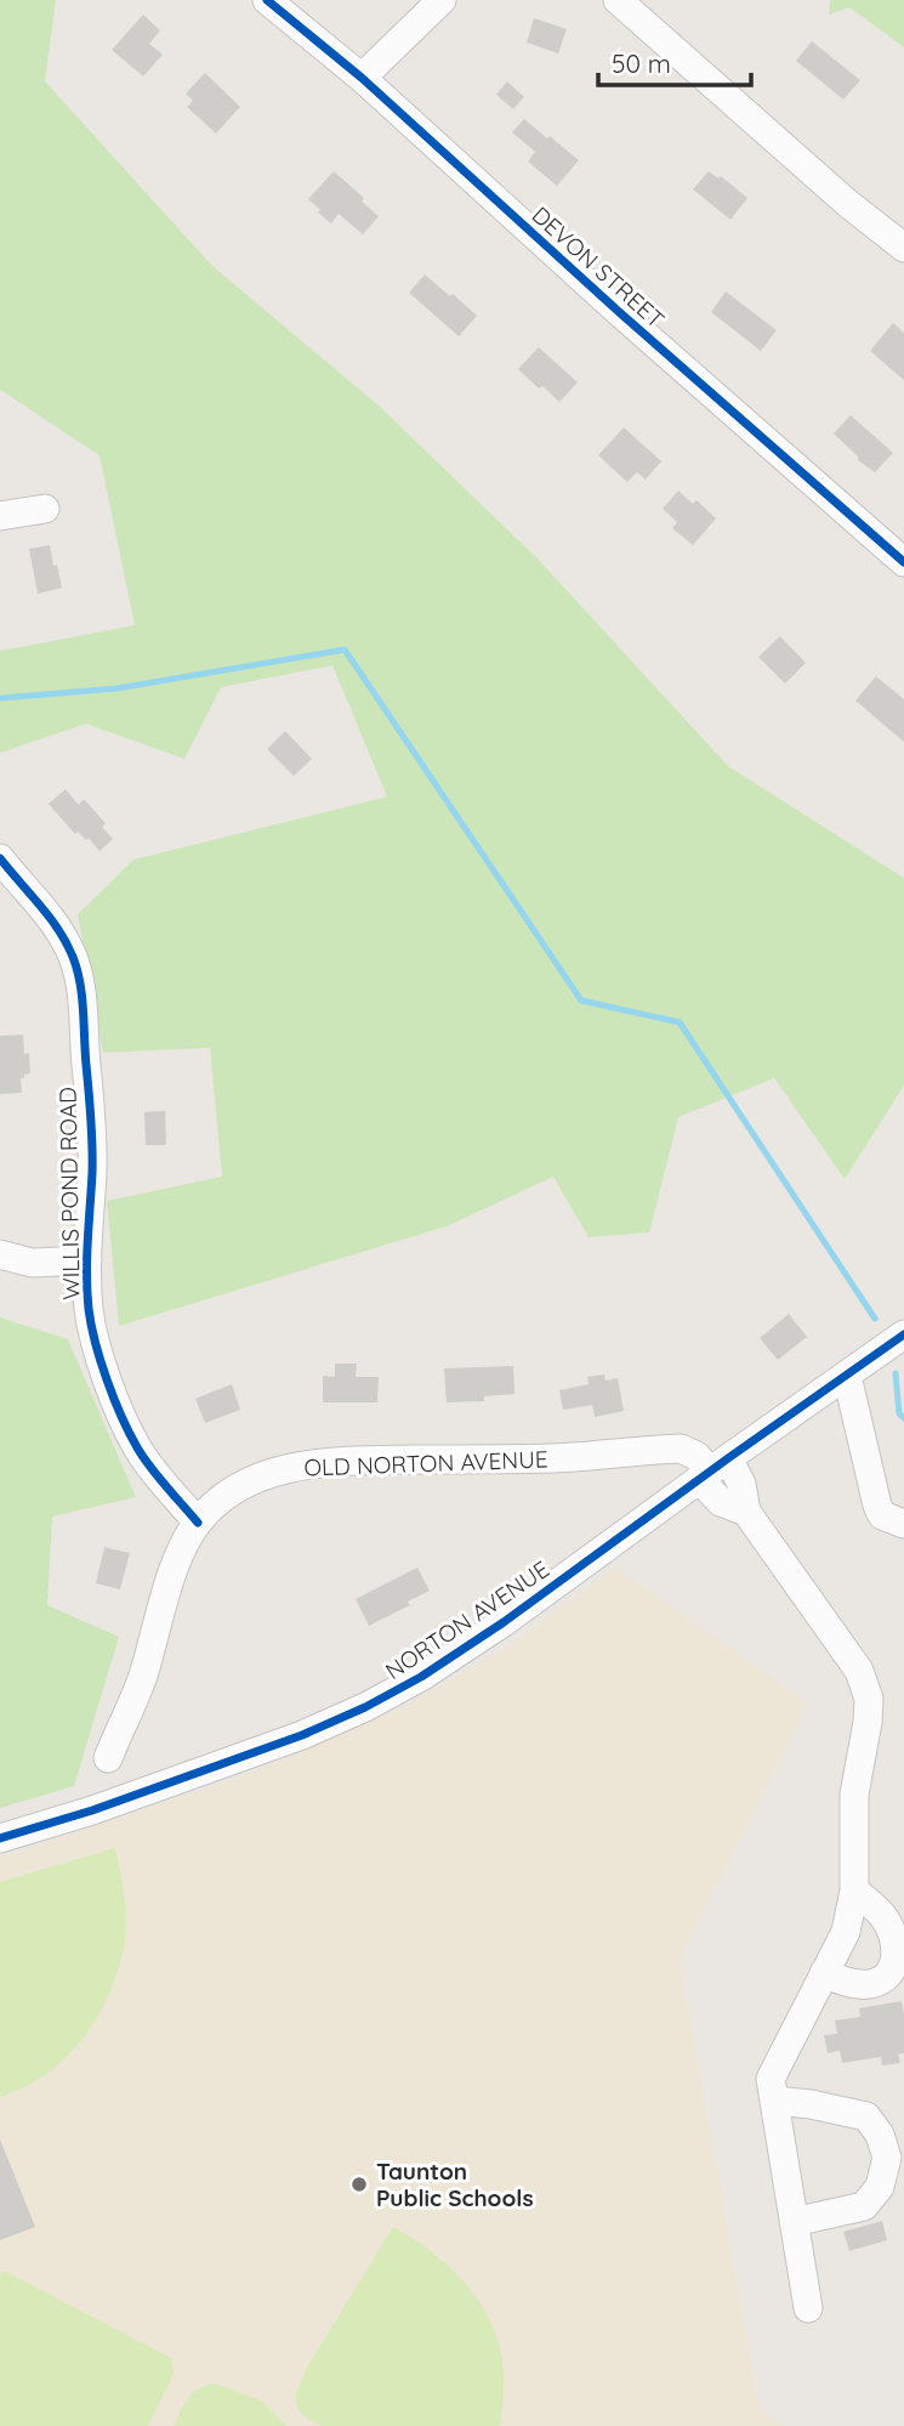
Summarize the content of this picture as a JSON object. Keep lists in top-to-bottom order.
{
  "streets": {
    "street": [
      "DEVON STREET",
      "WILLIS POND ROAD",
      "OLD NORTON AVENUE",
      "NORTON AVENUE"
    ]
  },
  "crossings": [
    ["WILLIS POND ROAD", "OLD NORTON AVENUE"],
    ["OLD NORTON AVENUE", "NORTON AVENUE"]
  ],
  "places": ["Taunton Public Schools"],
  "scale_bar": "50 m"
}
